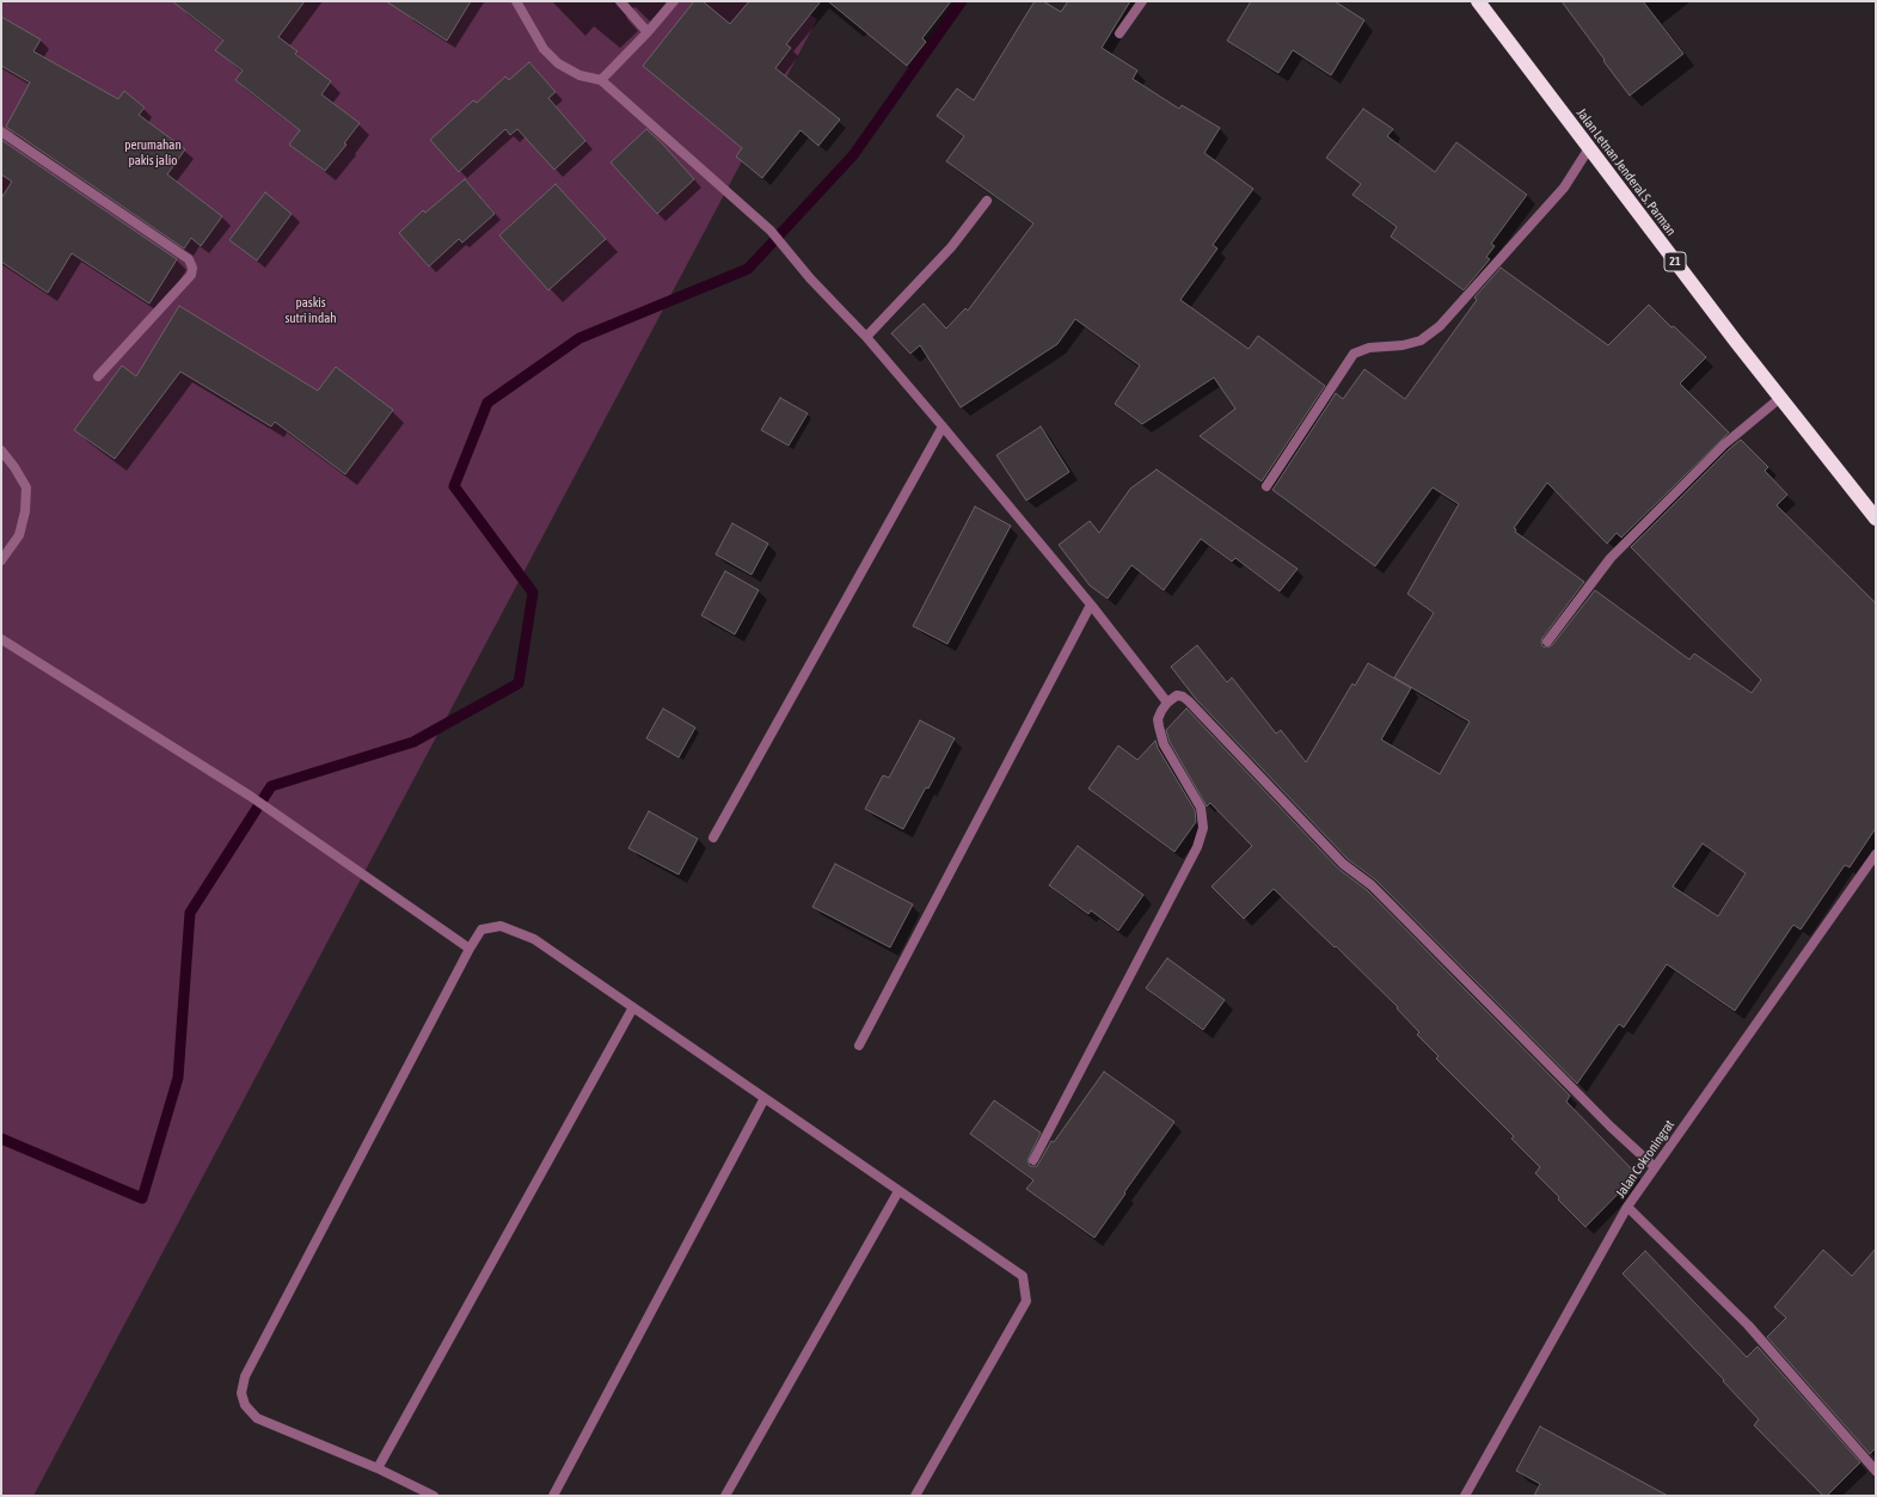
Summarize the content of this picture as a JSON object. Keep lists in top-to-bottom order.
{
  "streets": {
    "highway": ["Jalan Letnan Jenderal S. Parman", "21"],
    "street": ["Jalan Cokroningrat"]
  },
  "parks": ["perumahan pakis jalio", "paskis sutri indah"]
}
